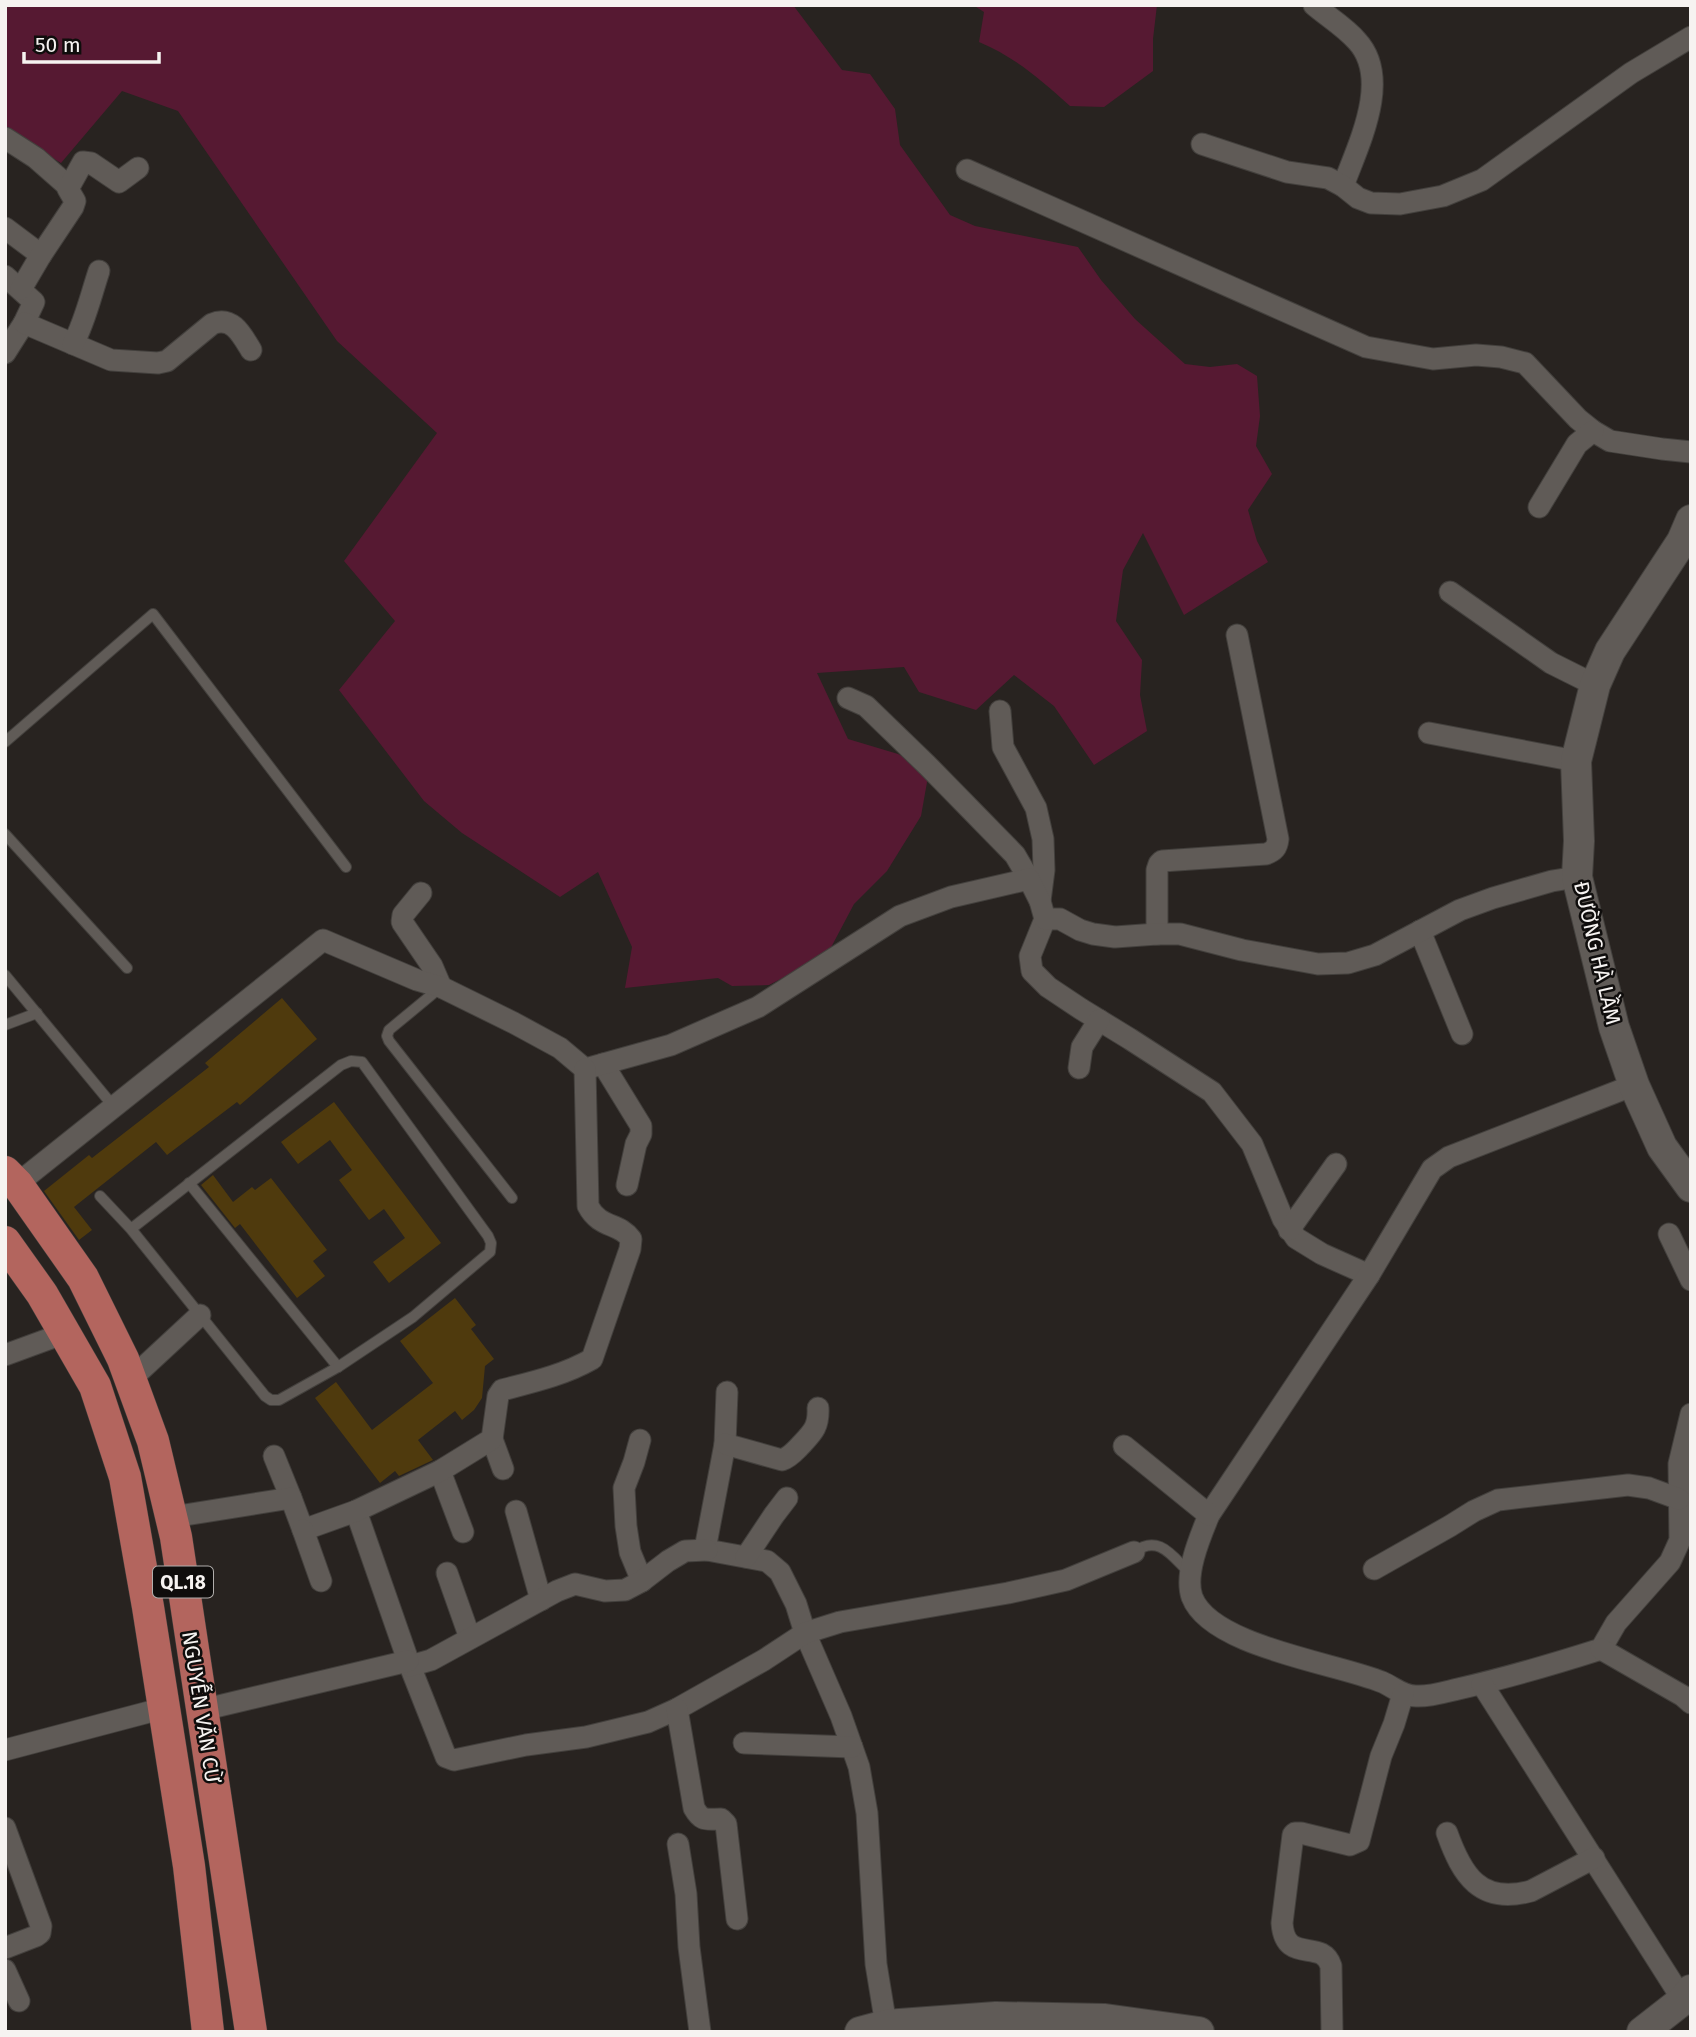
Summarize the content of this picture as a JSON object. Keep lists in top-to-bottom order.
{
  "streets": {
    "main road": ["ĐƯỜNG HÀ LẦM", "QL.18", "NGUYỄN VĂN CỪ"]
  },
  "scale_bar": "50 m"
}
